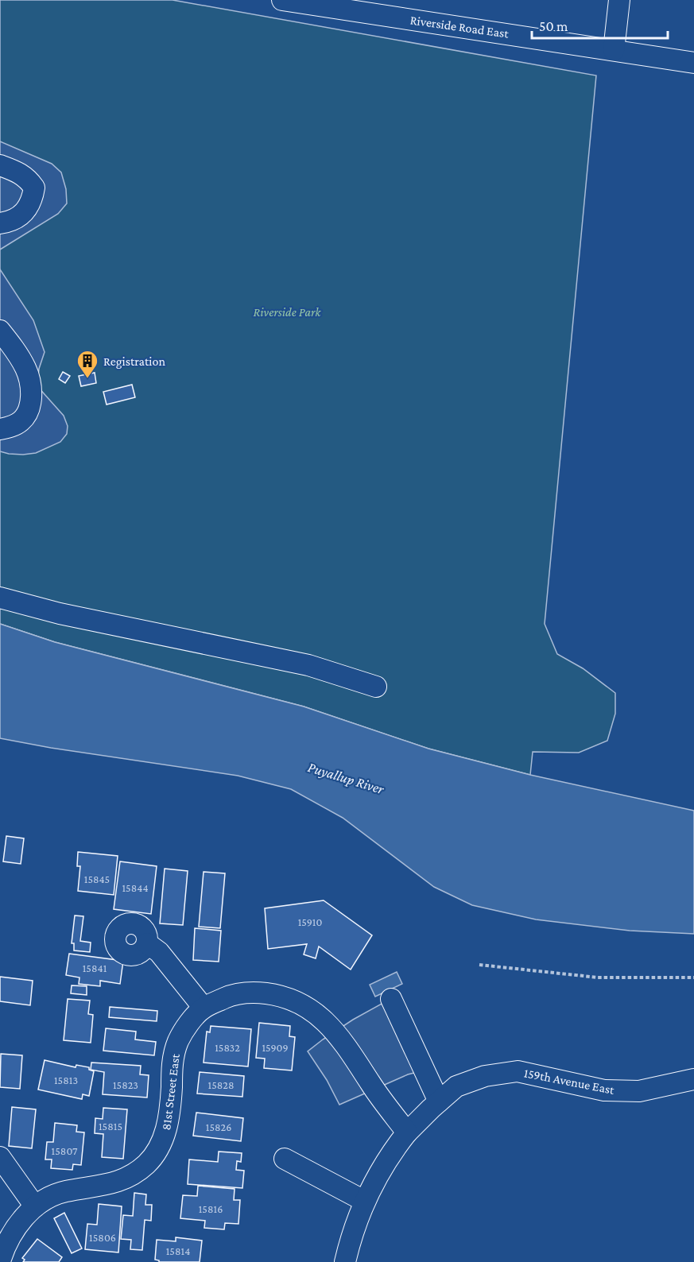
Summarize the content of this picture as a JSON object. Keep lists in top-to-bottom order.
{
  "streets": {
    "street": ["Riverside Road East", "159th Avenue East", "81st Street East"]
  },
  "water": ["Puyallup River"],
  "parks": ["Riverside Park"],
  "places": {
    "building": ["Registration"]
  },
  "house_numbers": [
    "15845",
    "15844",
    "15910",
    "15841",
    "15832",
    "15909",
    "15813",
    "15823",
    "15828",
    "15815",
    "15826",
    "15807",
    "15816",
    "15806",
    "15814"
  ],
  "scale_bar": "50 m"
}
